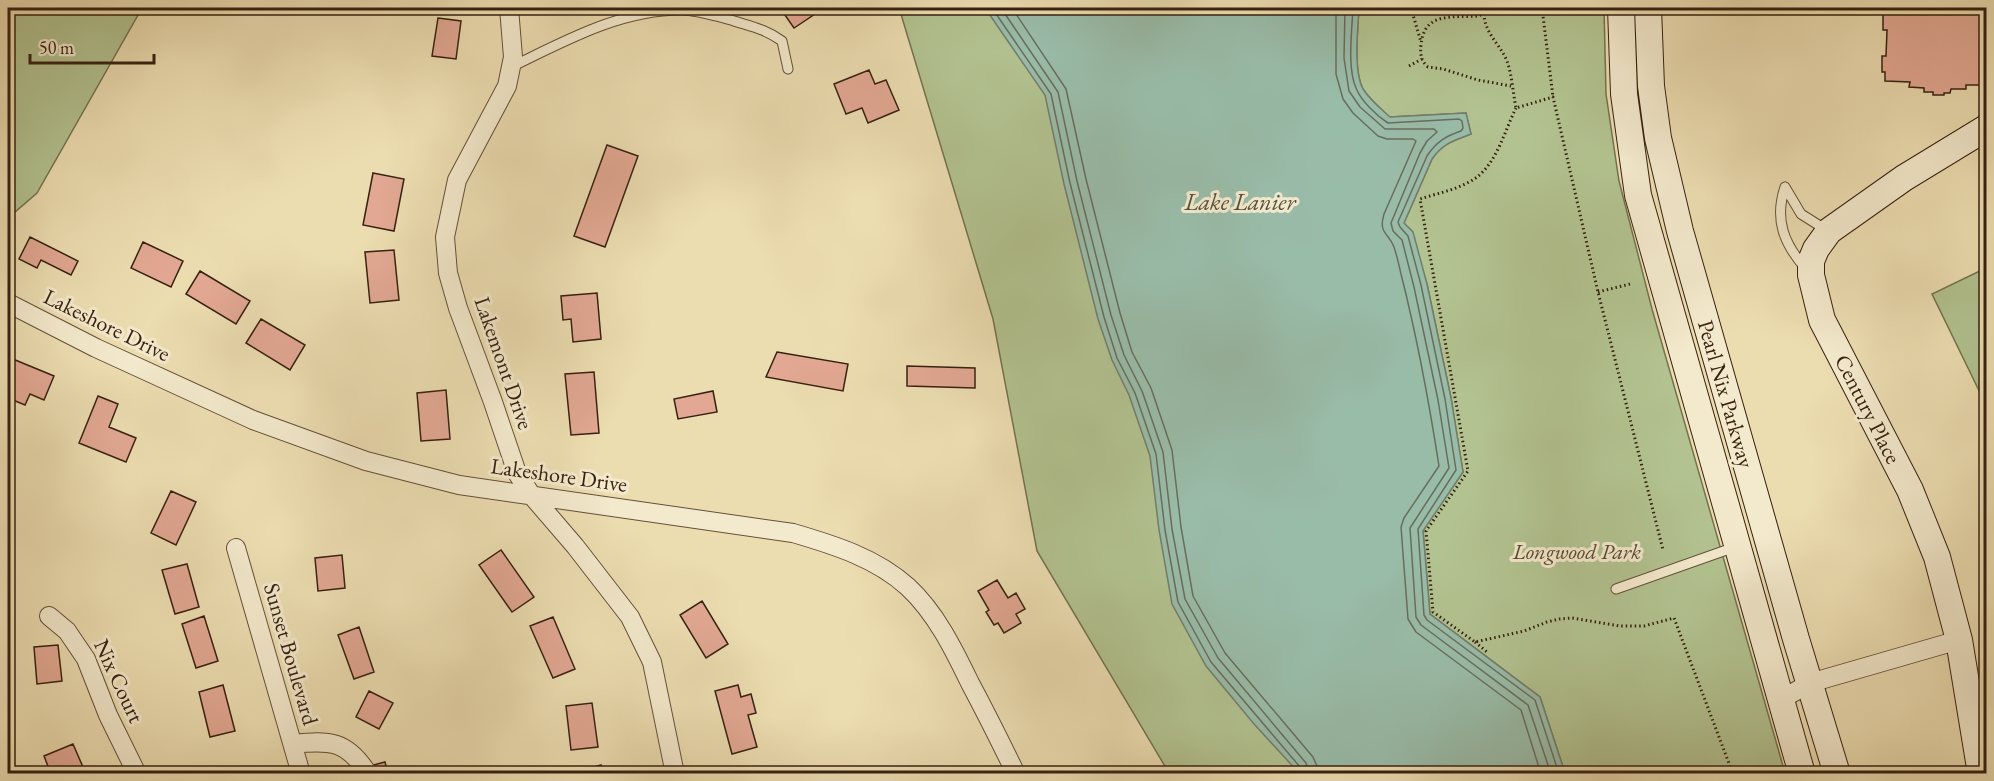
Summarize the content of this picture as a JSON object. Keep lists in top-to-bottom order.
{
  "streets": {
    "street": [
      "Lakeshore Drive",
      "Lakemont Drive",
      "Pearl Nix Parkway",
      "Century Place",
      "Sunset Boulevard",
      "Nix Court"
    ]
  },
  "crossings": [
    ["Lakeshore Drive", "Lakemont Drive"]
  ],
  "water": ["Lake Lanier"],
  "parks": ["Longwood Park"],
  "scale_bar": "50 m"
}
